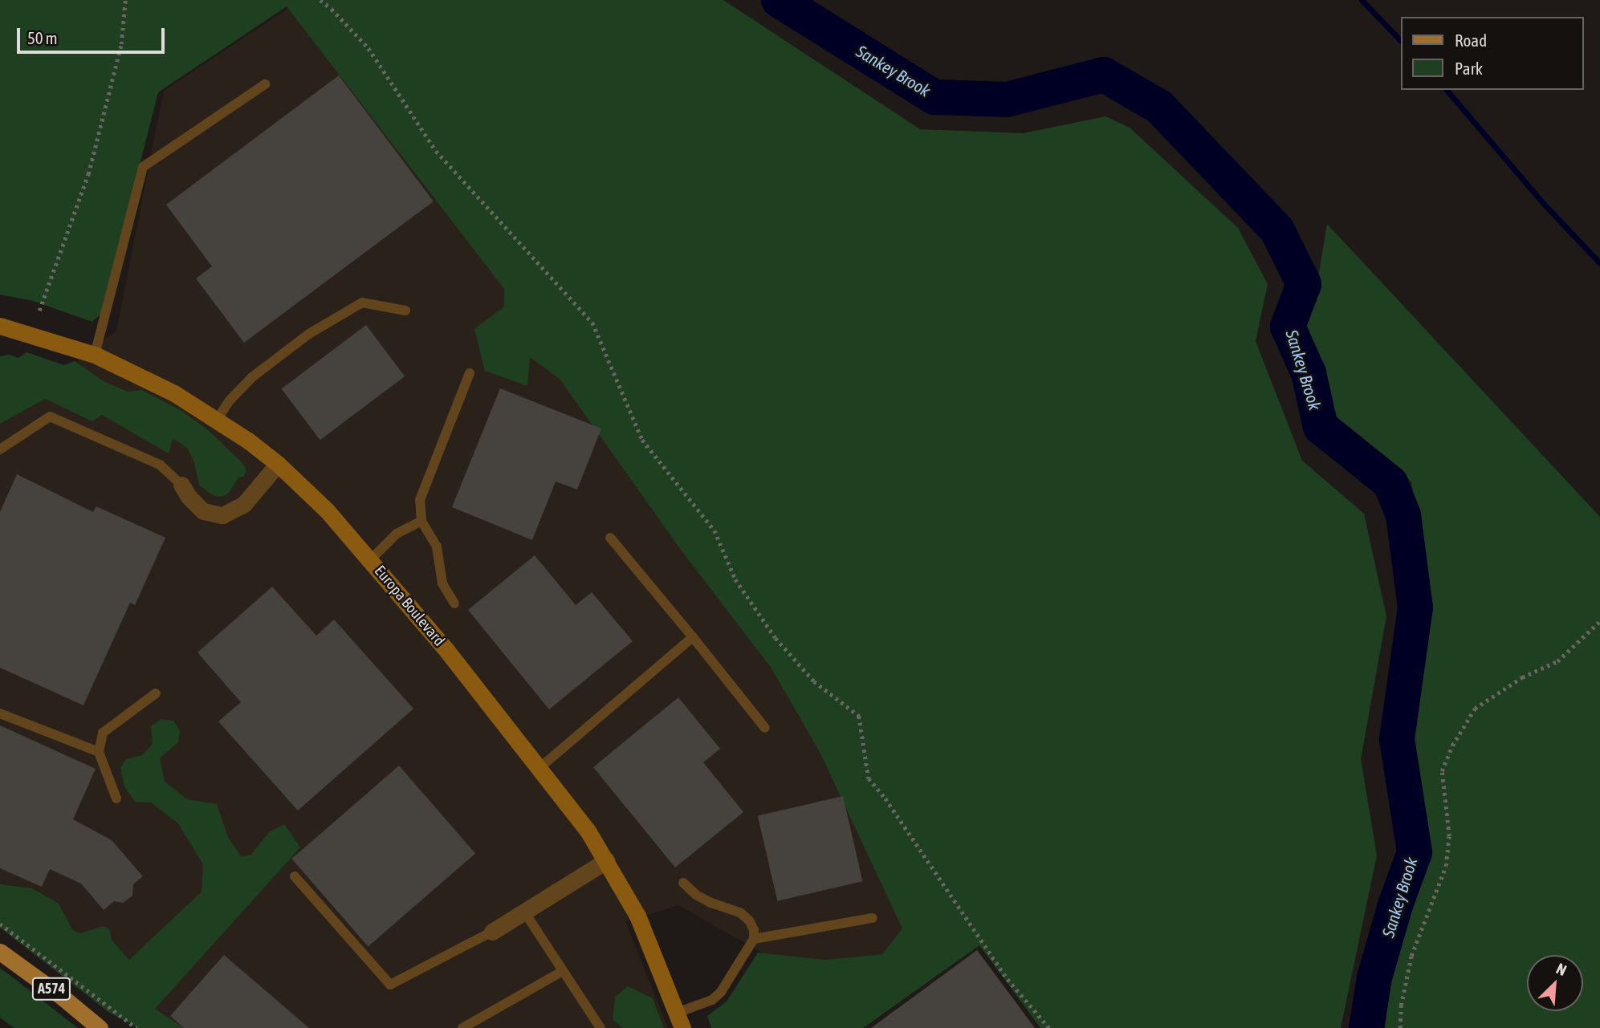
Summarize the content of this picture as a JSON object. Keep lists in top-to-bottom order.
{
  "streets": {
    "main road": ["A574"],
    "street": ["Europa Boulevard"]
  },
  "water": ["Sankey Brook"],
  "legend": ["Road", "Park"],
  "scale_bar": "50 m",
  "north": "top right"
}
